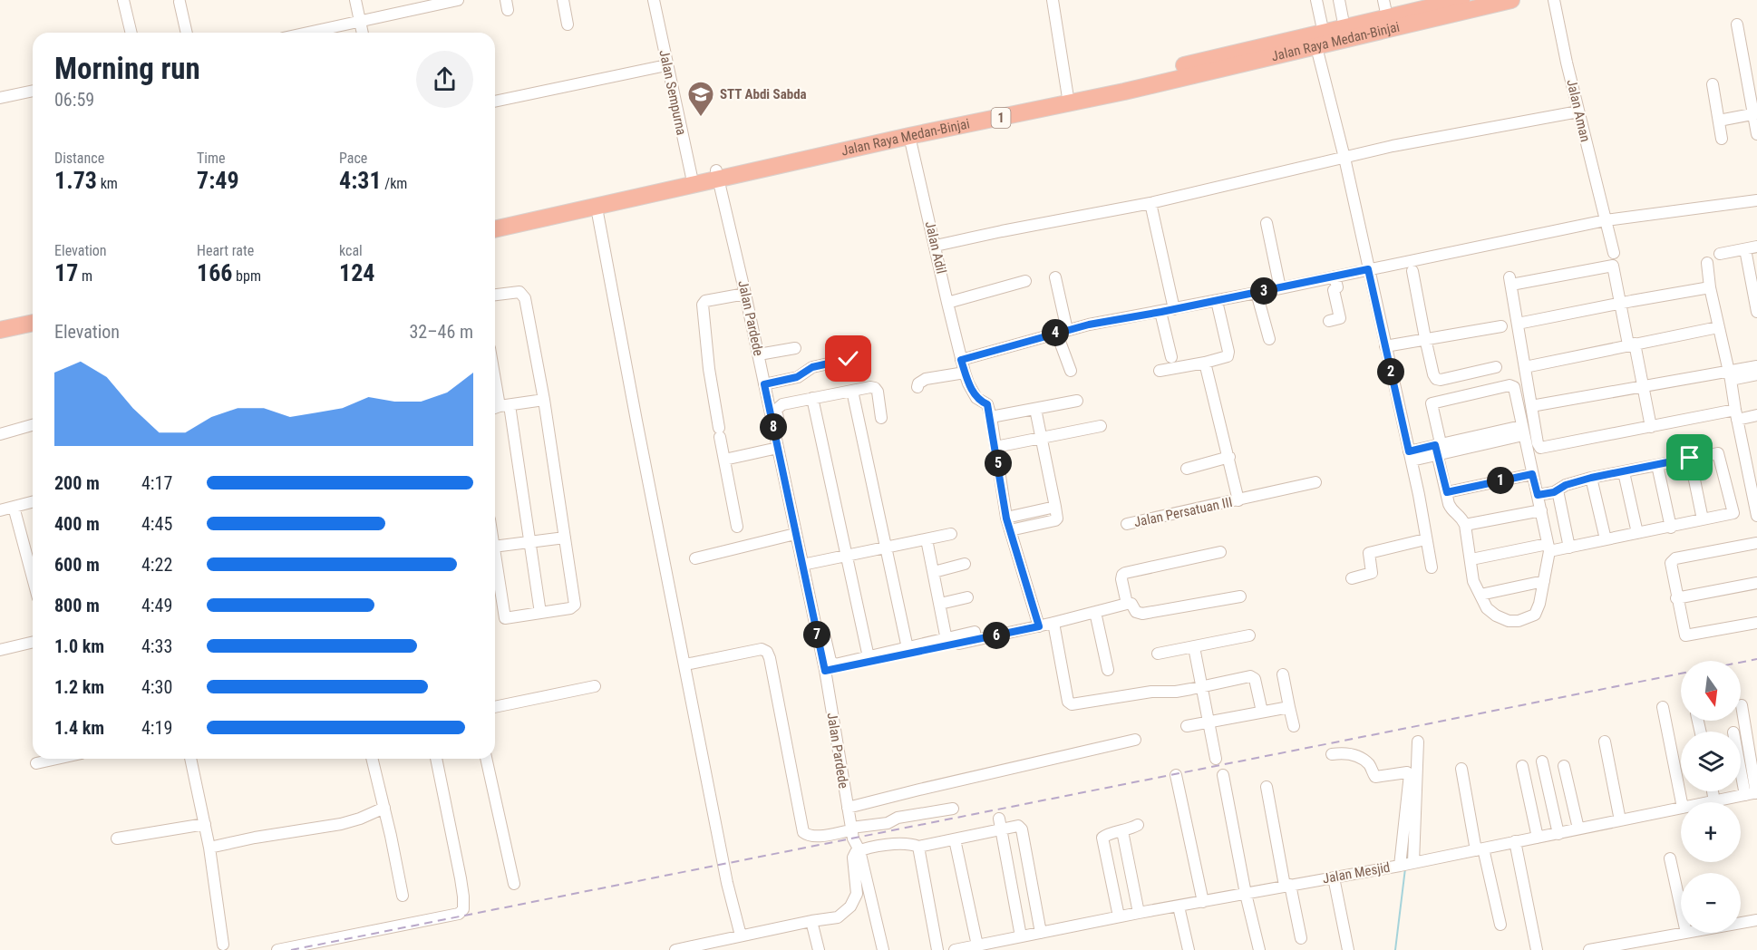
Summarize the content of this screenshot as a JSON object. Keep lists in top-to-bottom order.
{
  "streets": {
    "highway": ["Jalan Raya Medan-Binjai", "1"],
    "street": [
      "Jalan Sempurna",
      "Jalan Aman",
      "Jalan Adil",
      "Jalan Pardede",
      "Jalan Persatuan III",
      "Jalan Mesjid"
    ]
  },
  "crossings": [
    ["Jalan Raya Medan-Binjai", "Jalan Sempurna"],
    ["Jalan Raya Medan-Binjai", "Jalan Adil"],
    ["Jalan Raya Medan-Binjai", "Jalan Pardede"]
  ],
  "places": {
    "school or university": ["STT Abdi Sabda"]
  },
  "north": "bottom",
  "page": {
    "heading": ["Morning run", "06:59"],
    "stats": [
      ["Distance", "1.73 km"],
      ["Time", "7:49"],
      ["Pace", "4:31 /km"],
      ["Elevation", "17 m"],
      ["Heart rate", "166 bpm"],
      ["kcal", "124"]
    ],
    "pins": [
      "3",
      "4",
      "2",
      "8",
      "5",
      "1",
      "7",
      "6"
    ],
    "chart": ["Elevation", "32–46 m"],
    "list": [
      {
        "name": "200 m",
        "note": "4:17"
      },
      {
        "name": "400 m",
        "note": "4:45"
      },
      {
        "name": "600 m",
        "note": "4:22"
      },
      {
        "name": "800 m",
        "note": "4:49"
      },
      {
        "name": "1.0 km",
        "note": "4:33"
      },
      {
        "name": "1.2 km",
        "note": "4:30"
      },
      {
        "name": "1.4 km",
        "note": "4:19"
      }
    ],
    "map_buttons": ["+", "−"]
  }
}
